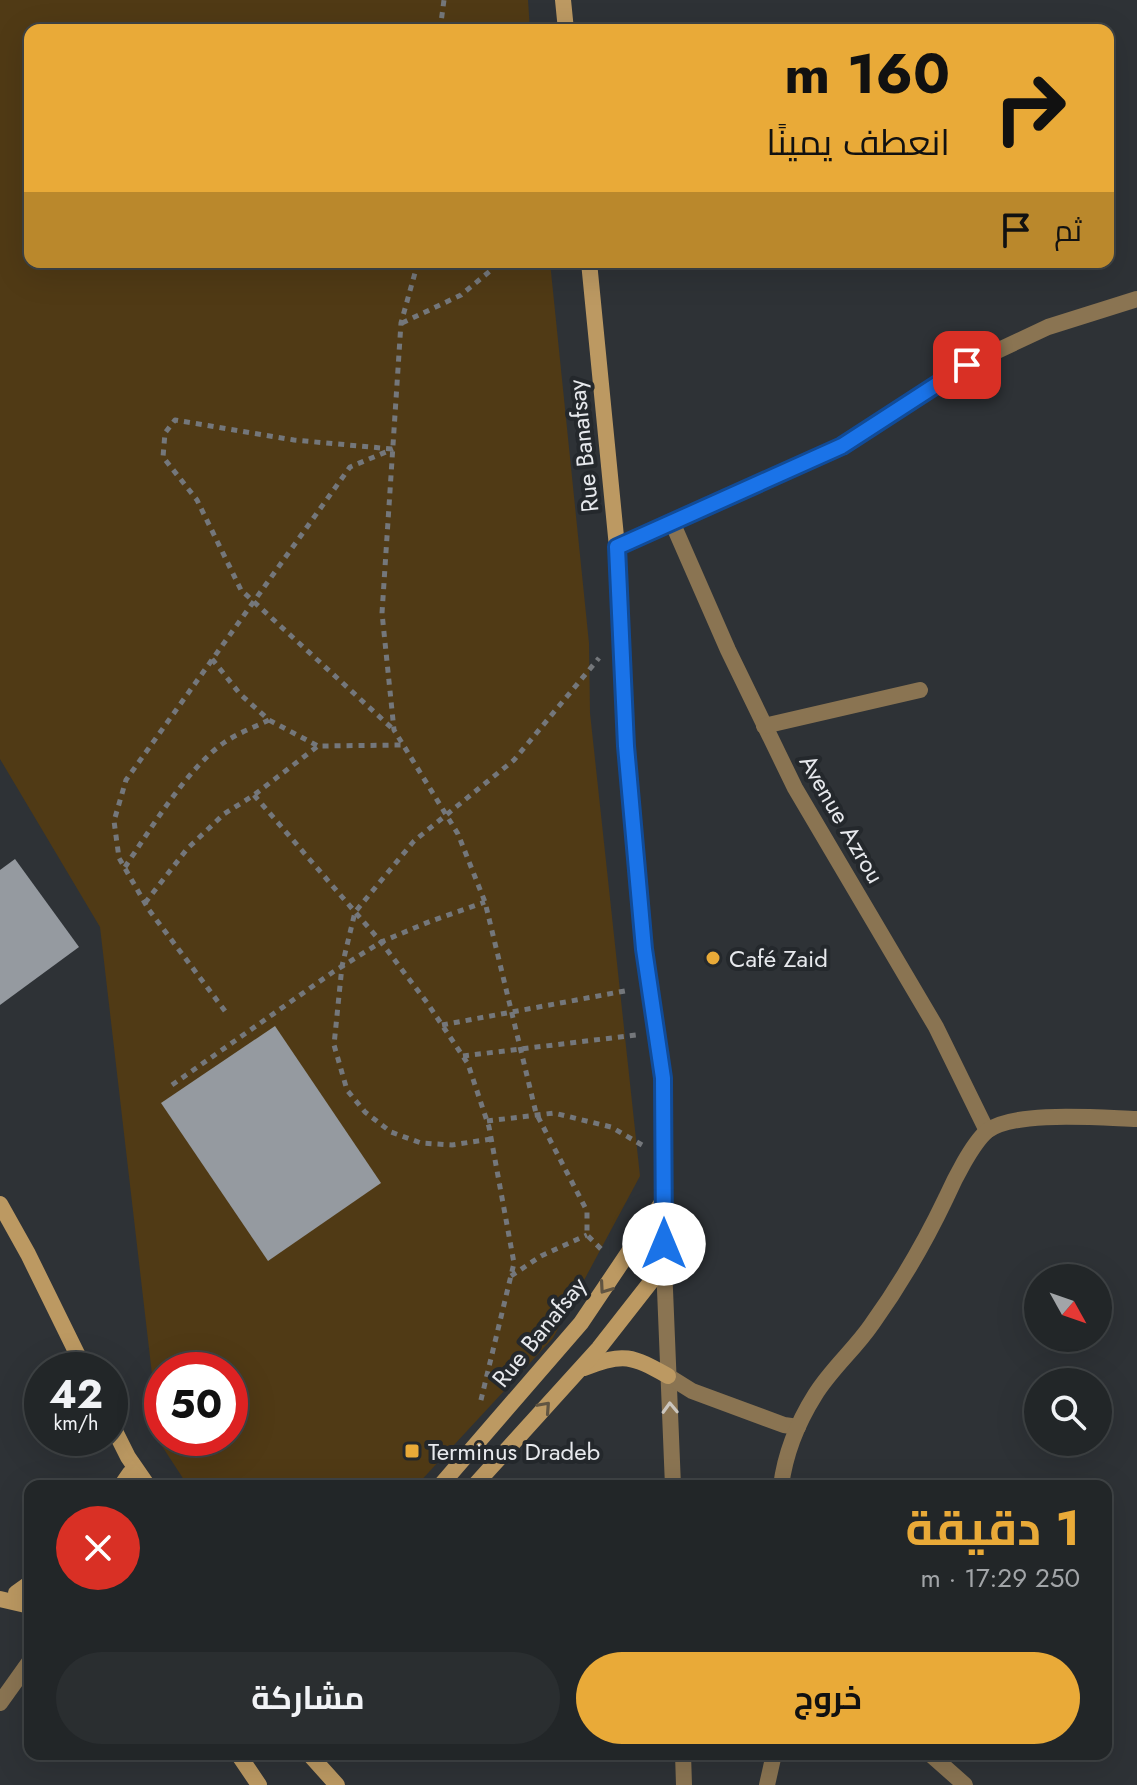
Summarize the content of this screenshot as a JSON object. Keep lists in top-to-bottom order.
{
  "streets": {
    "main road": ["Rue Banafsay"],
    "street": ["Avenue Azrou"]
  },
  "places": {
    "other": ["Café Zaid"],
    "transit": ["Terminus Dradeb"]
  },
  "north": "bottom right",
  "page": {
    "turn": ["160 m", "انعطف يمينًا"],
    "then": "ثم",
    "speed": "42 km/h",
    "limit": "50",
    "heading": ["1 دقيقة", "250 m · 17:29"],
    "buttons": ["خروج", "مشاركة"]
  }
}
